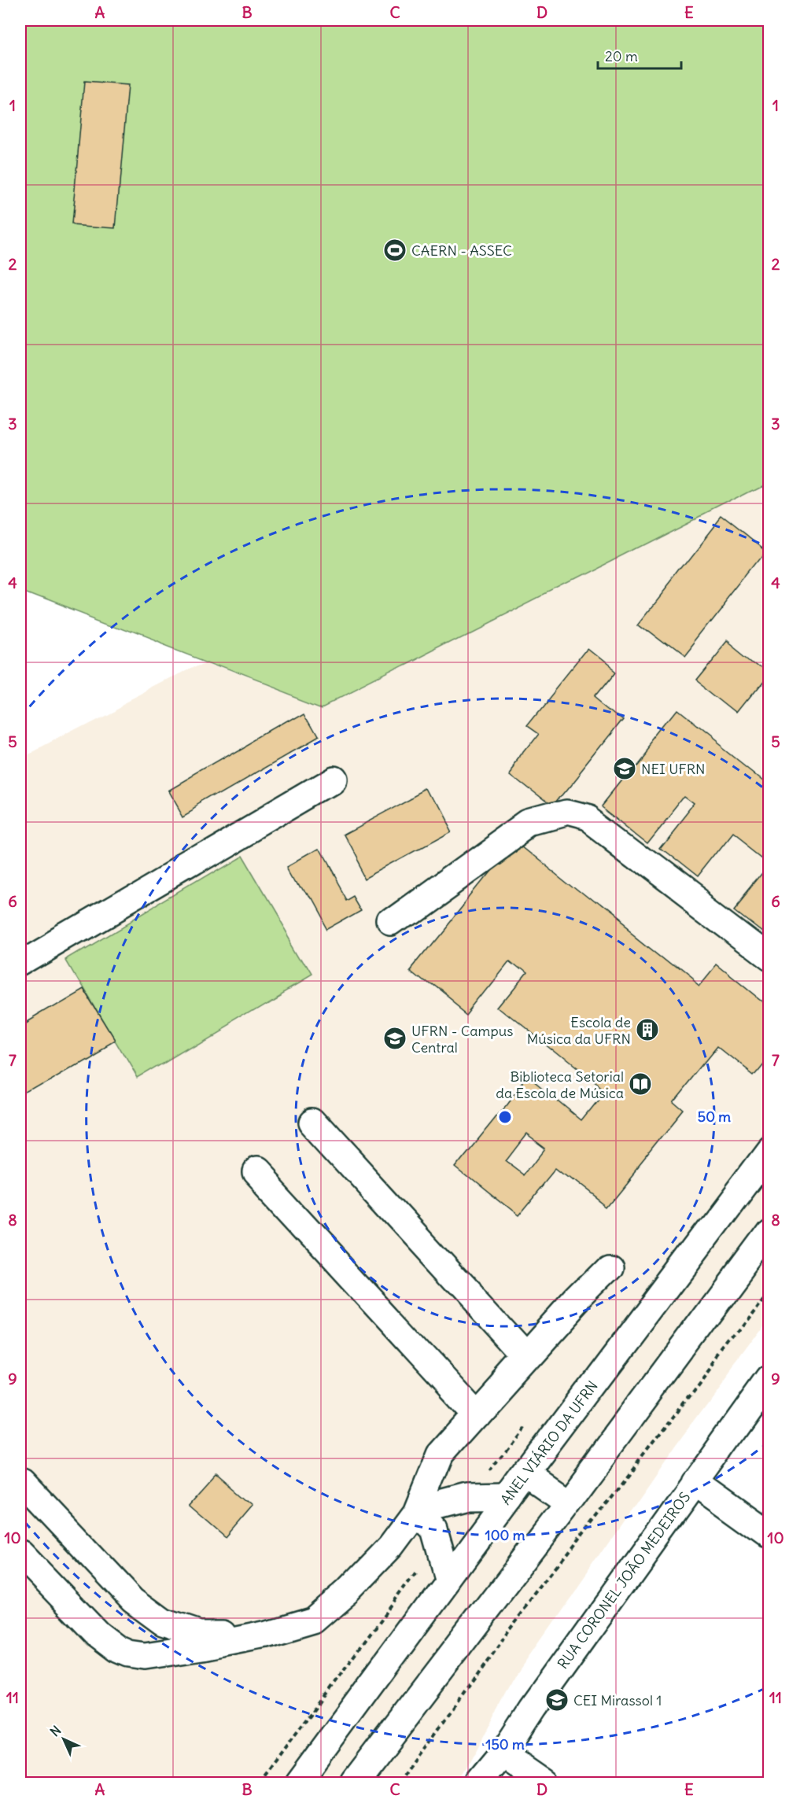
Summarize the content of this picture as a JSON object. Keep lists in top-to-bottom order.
{
  "streets": {
    "main road": ["ANEL VIÁRIO DA UFRN", "RUA CORONEL JOÃO MEDEIROS"]
  },
  "places": {
    "sports": ["CAERN - ASSEC"],
    "school or university": ["NEI UFRN", "UFRN - Campus Central", "CEI Mirassol 1"],
    "building": ["Escola de Música da UFRN"],
    "library": ["Biblioteca Setorial da Escola de Música"]
  },
  "scale_bar": "20 m",
  "north": "top left",
  "grid": {
    "columns": [
      "A",
      "B",
      "C",
      "D",
      "E"
    ],
    "rows": [
      "1",
      "2",
      "3",
      "4",
      "5",
      "6",
      "7",
      "8",
      "9",
      "10",
      "11"
    ]
  },
  "rings": ["50 m", "100 m", "150 m"]
}
